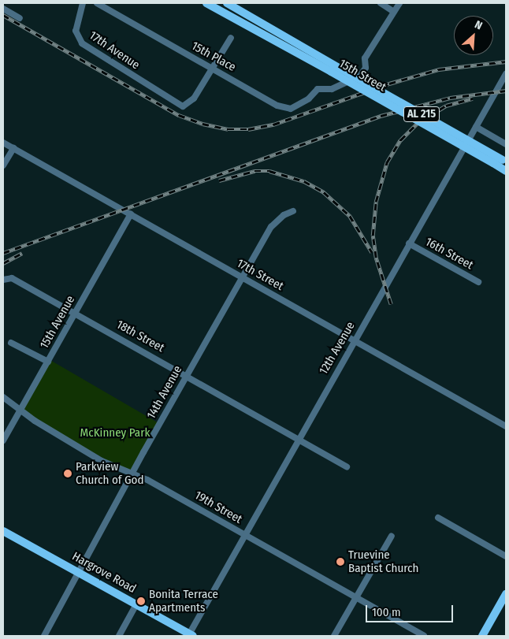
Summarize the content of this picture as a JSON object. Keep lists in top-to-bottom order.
{
  "streets": {
    "main road": ["15th Street", "AL 215", "Hargrove Road"],
    "street": [
      "17th Avenue",
      "15th Place",
      "16th Street",
      "17th Street",
      "15th Avenue",
      "18th Street",
      "12th Avenue",
      "14th Avenue",
      "19th Street"
    ]
  },
  "crossings": [
    ["17th Avenue", "15th Place"],
    ["16th Street", "12th Avenue"],
    ["17th Street", "15th Avenue"],
    ["17th Street", "12th Avenue"],
    ["17th Street", "14th Avenue"],
    ["15th Avenue", "18th Street"],
    ["15th Avenue", "19th Street"],
    ["18th Street", "12th Avenue"],
    ["18th Street", "14th Avenue"],
    ["12th Avenue", "19th Street"],
    ["12th Avenue", "Hargrove Road"],
    ["14th Avenue", "19th Street"],
    ["14th Avenue", "Hargrove Road"]
  ],
  "parks": ["McKinney Park"],
  "places": ["Parkview Church of God", "Truevine Baptist Church", "Bonita Terrace Apartments"],
  "scale_bar": "100 m",
  "north": "top right"
}
